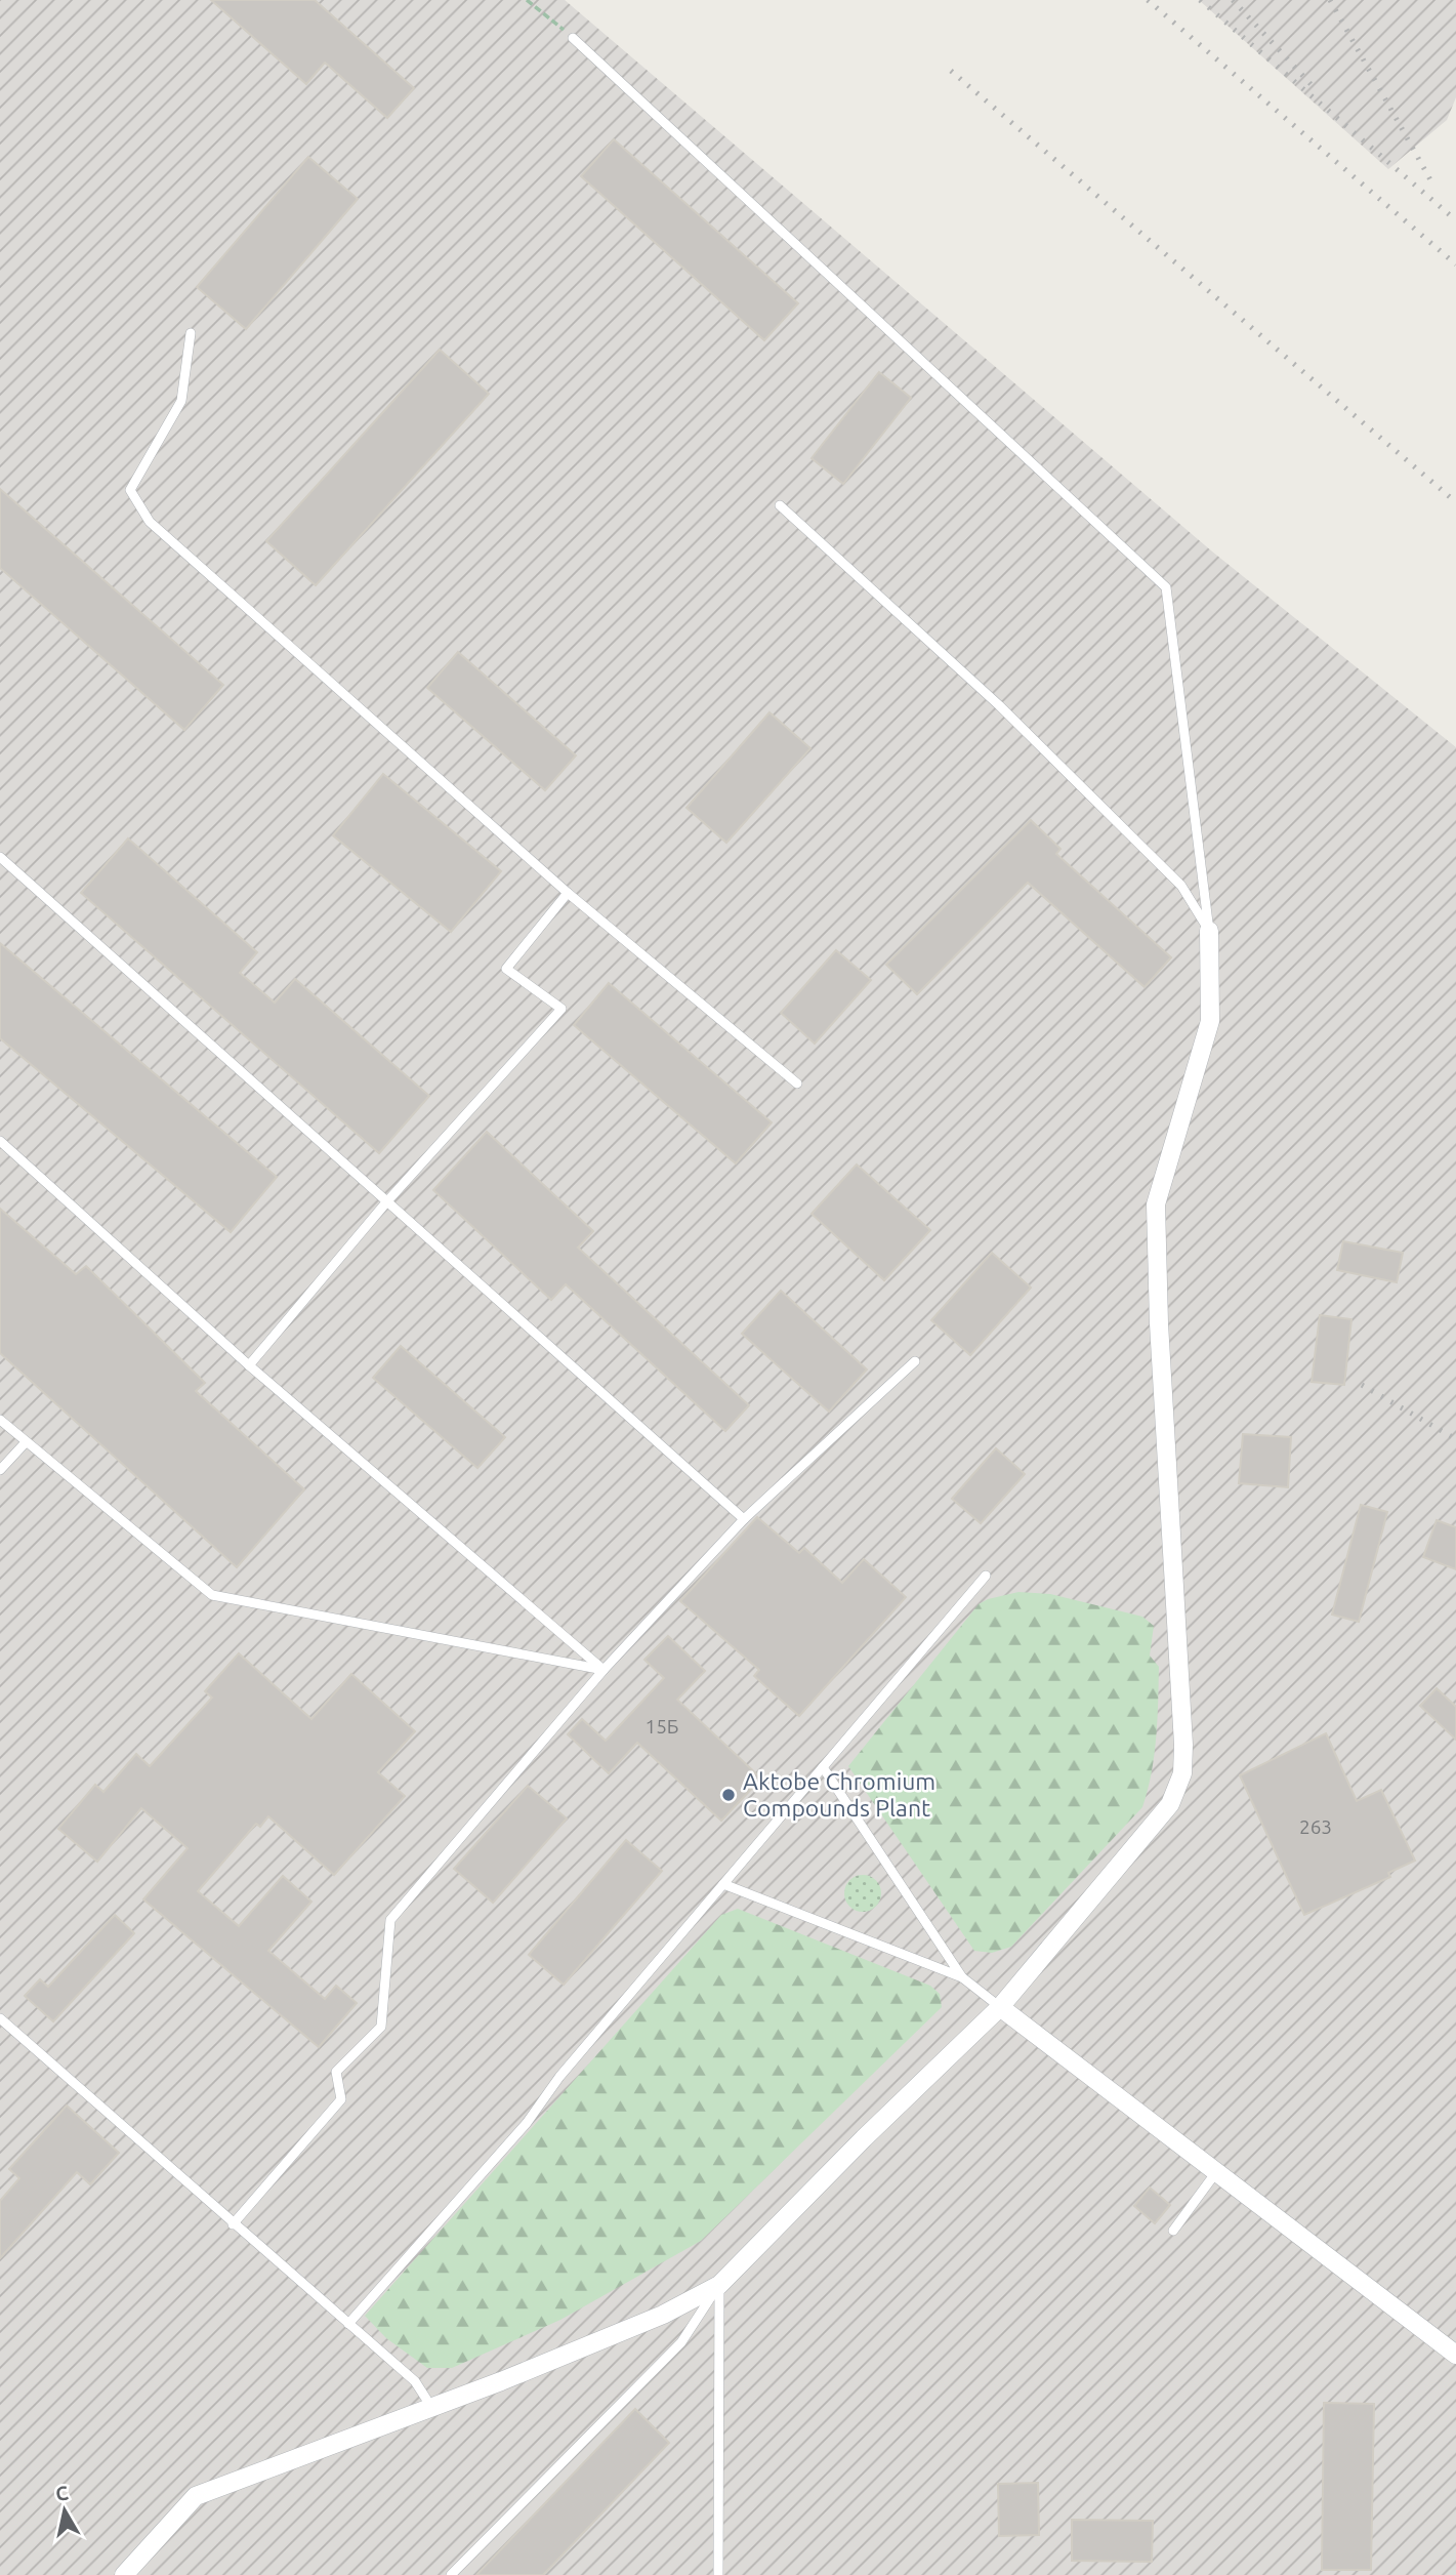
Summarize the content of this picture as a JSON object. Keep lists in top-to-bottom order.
{
  "places": ["Aktobe Chromium Compounds Plant"],
  "house_numbers": ["15Б", "263"],
  "north": "top"
}
